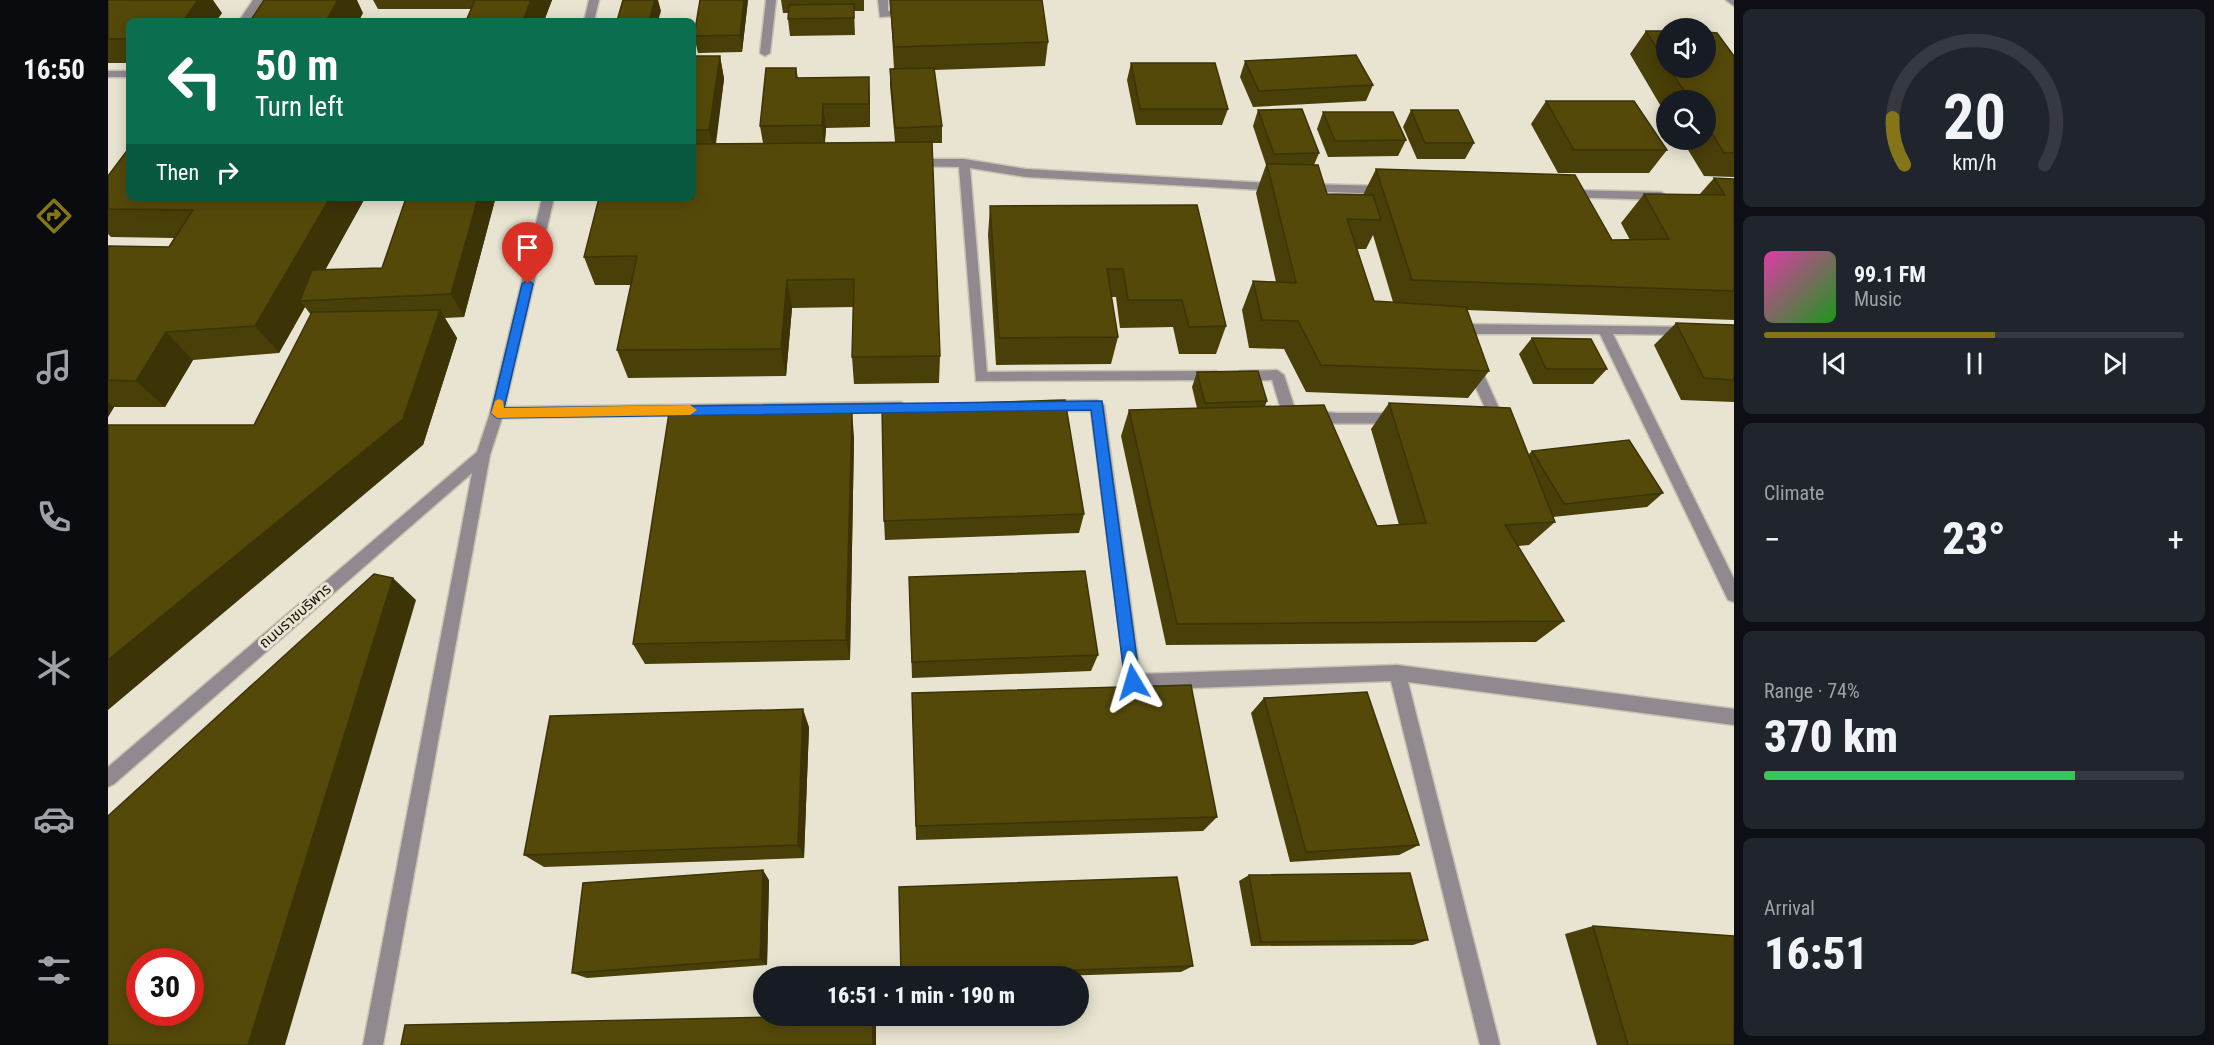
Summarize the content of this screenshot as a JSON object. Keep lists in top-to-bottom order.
{
  "streets": {
    "street": ["ถนนราชบริพาร"]
  },
  "page": {
    "tabs": "16:50",
    "turn": ["50 m", "Turn left"],
    "then": "Then",
    "song": ["99.1 FM", "Music"],
    "tile": [
      "Climate",
      ["Range · 74%", "370 km"],
      ["Arrival", "16:51"]
    ],
    "heat": ["−", "23°", "+"],
    "limit": "30",
    "trip": "16:51 · 1 min · 190 m",
    "gauge": ["20", "km/h"]
  }
}
